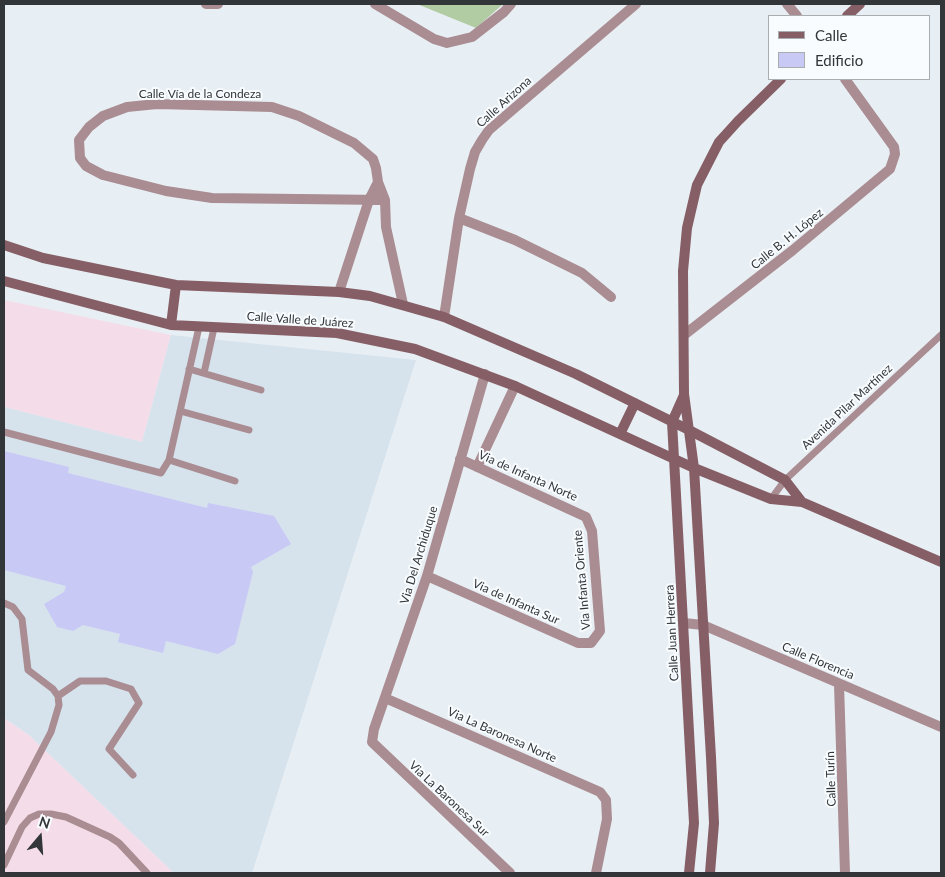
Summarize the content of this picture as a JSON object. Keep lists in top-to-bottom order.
{
  "streets": {
    "street": [
      "Calle Vía de la Condeza",
      "Calle Arizona",
      "Calle B. H. López",
      "Calle Valle de Juárez",
      "Via de Infanta Norte",
      "Via Del Archiduque",
      "Via Infanta Oriente",
      "Via de Infanta Sur",
      "Calle Juan Herrera",
      "Calle Florencia",
      "Via La Baronesa Norte",
      "Calle Turín",
      "Via La Baronesa Sur"
    ],
    "lane": ["Avenida Pilar Martínez"]
  },
  "crossings": [
    ["Calle B. H. López", "Calle Juan Herrera"],
    ["Calle Valle de Juárez", "Avenida Pilar Martínez"],
    ["Calle Valle de Juárez", "Via Del Archiduque"],
    ["Calle Valle de Juárez", "Calle Juan Herrera"],
    ["Via de Infanta Norte", "Via Del Archiduque"],
    ["Via de Infanta Norte", "Via Infanta Oriente"],
    ["Via Del Archiduque", "Via de Infanta Sur"],
    ["Via Del Archiduque", "Via La Baronesa Norte"],
    ["Via Del Archiduque", "Via La Baronesa Sur"],
    ["Via Infanta Oriente", "Via de Infanta Sur"],
    ["Calle Juan Herrera", "Calle Florencia"],
    ["Calle Florencia", "Calle Turín"]
  ],
  "legend": ["Calle", "Edificio"],
  "north": "top"
}
